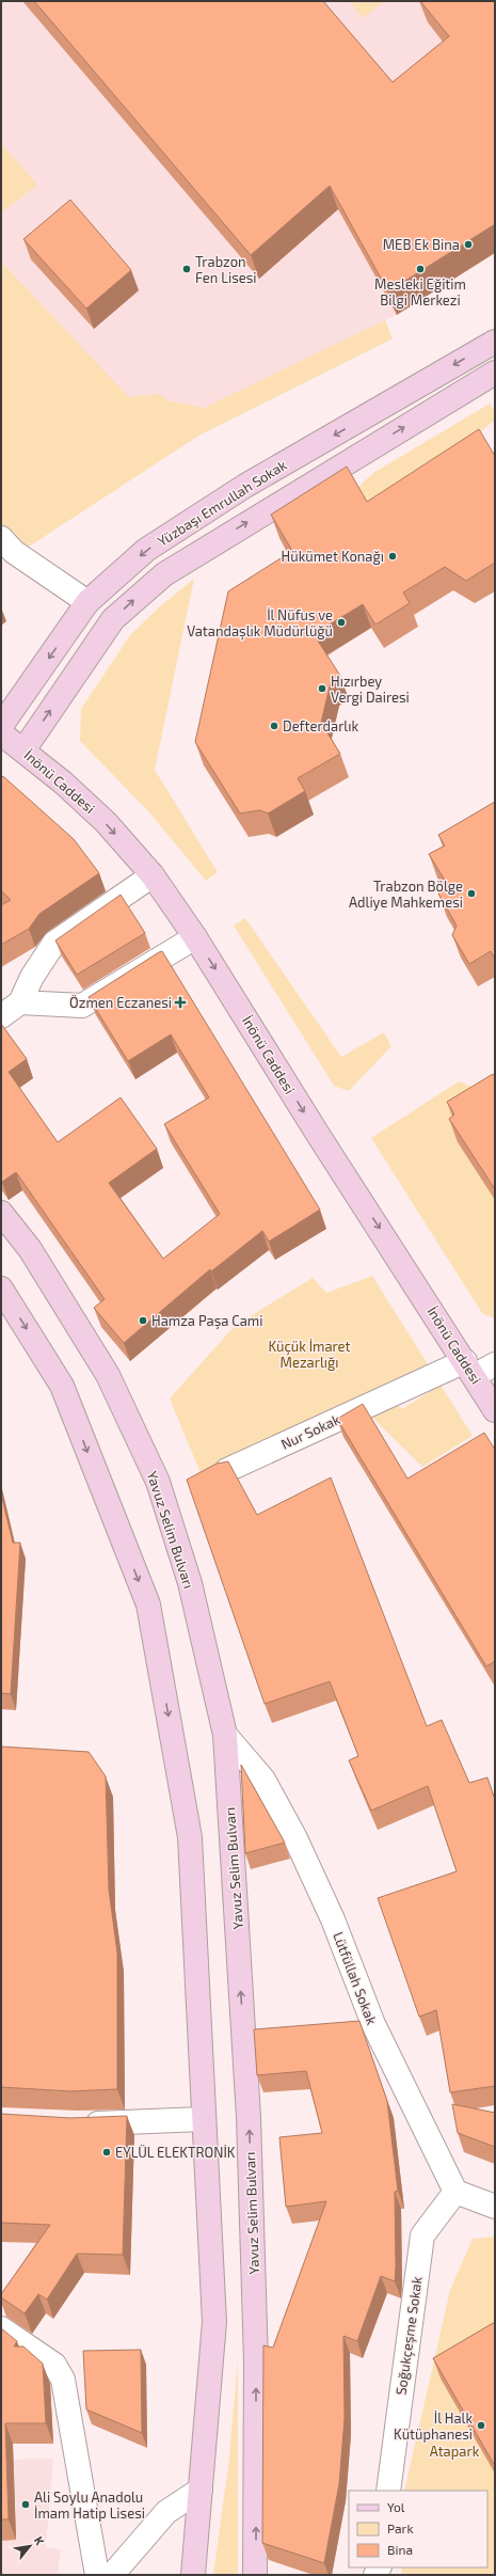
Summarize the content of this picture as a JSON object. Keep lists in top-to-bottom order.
{
  "streets": {
    "main road": ["Yüzbaşı Emrullah Sokak", "İnönü Caddesi", "Yavuz Selim Bulvarı"],
    "street": ["Nur Sokak", "Lütfüllah Sokak", "Soğukçeşme Sokak"]
  },
  "crossings": [
    ["İnönü Caddesi", "Nur Sokak"],
    ["Yavuz Selim Bulvarı", "Lütfüllah Sokak"],
    ["Lütfüllah Sokak", "Soğukçeşme Sokak"]
  ],
  "one_way": ["İnönü Caddesi"],
  "parks": ["Küçük İmaret Mezarlığı", "Atapark"],
  "places": {
    "other": [
      "MEB Ek Bina",
      "Trabzon Fen Lisesi",
      "Mesleki Eğitim Bilgi Merkezi",
      "Hükümet Konağı",
      "İl Nüfus ve Vatandaşlık Müdürlüğü",
      "Hızırbey Vergi Dairesi",
      "Defterdarlık",
      "Trabzon Bölge Adliye Mahkemesi",
      "Hamza Paşa Cami",
      "EYLÜL ELEKTRONİK",
      "İl Halk Kütüphanesi",
      "Ali Soylu Anadolu İmam Hatip Lisesi"
    ],
    "health": ["Özmen Eczanesi"]
  },
  "legend": ["Yol", "Park", "Bina"],
  "north": "top right"
}
